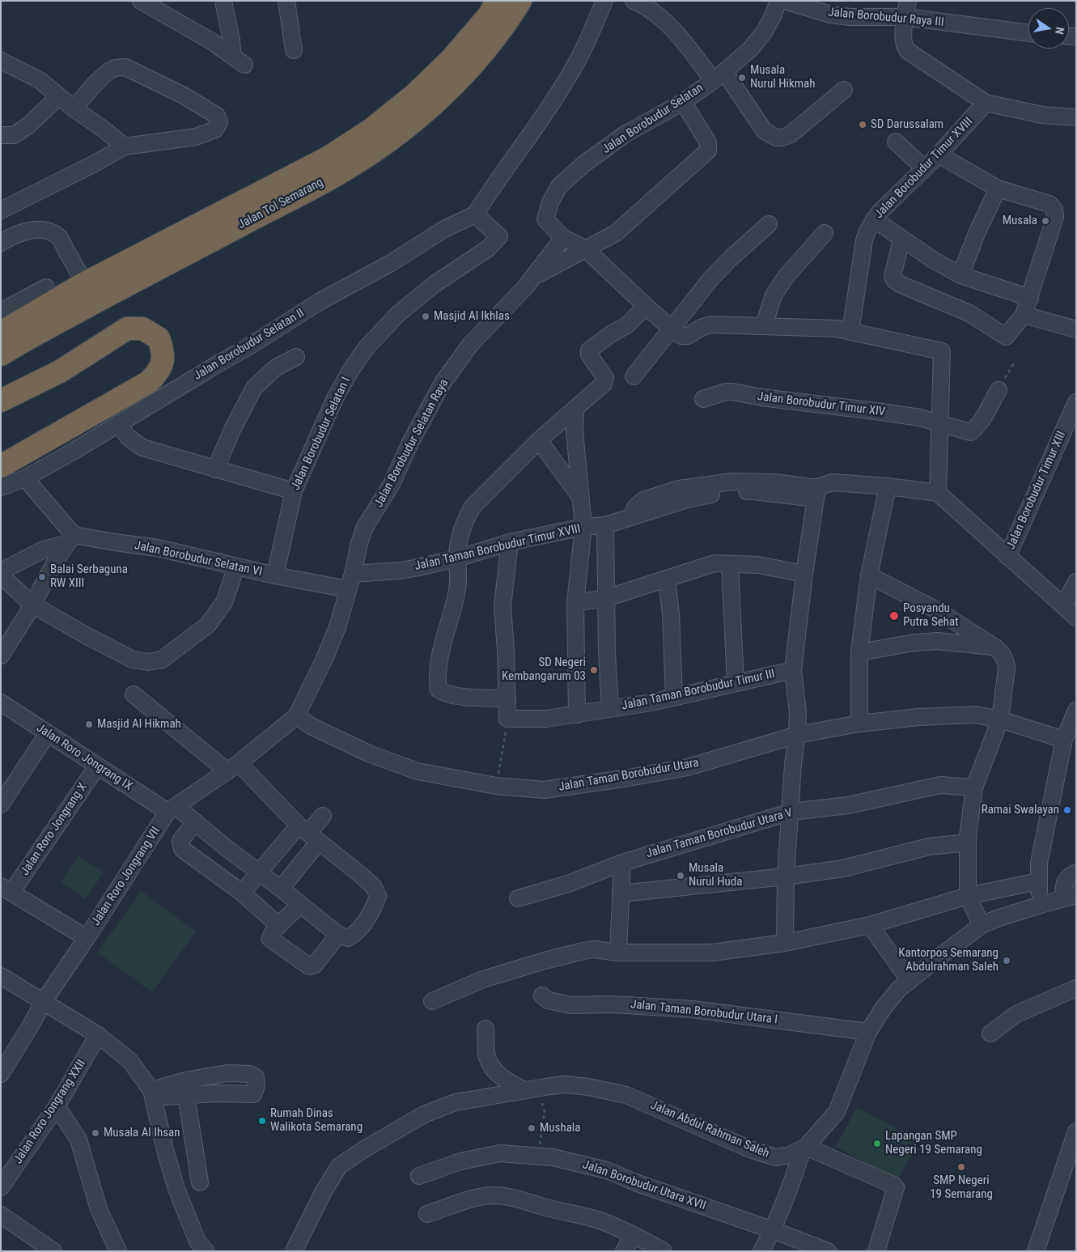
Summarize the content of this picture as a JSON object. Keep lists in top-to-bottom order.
{
  "streets": {
    "highway": ["Jalan Tol Semarang"],
    "street": [
      "Jalan Borobudur Raya III",
      "Jalan Borobudur Selatan",
      "Jalan Borobudur Timur XVIII",
      "Jalan Borobudur Selatan II",
      "Jalan Borobudur Timur XIV",
      "Jalan Borobudur Selatan I",
      "Jalan Borobudur Selatan Raya",
      "Jalan Borobudur Timur XIII",
      "Jalan Taman Borobudur Timur XVIII",
      "Jalan Borobudur Selatan VI",
      "Jalan Taman Borobudur Timur III",
      "Jalan Roro Jongrang IX",
      "Jalan Taman Borobudur Utara",
      "Jalan Roro Jongrang X",
      "Jalan Taman Borobudur Utara V",
      "Jalan Roro Jongrang VII",
      "Jalan Taman Borobudur Utara I",
      "Jalan Roro Jongrang XXII",
      "Jalan Abdul Rahman Saleh",
      "Jalan Borobudur Utara XVII"
    ]
  },
  "crossings": [
    ["Jalan Borobudur Selatan", "Jalan Borobudur Selatan Raya"],
    ["Jalan Borobudur Selatan II", "Jalan Borobudur Selatan I"],
    ["Jalan Borobudur Selatan I", "Jalan Borobudur Selatan VI"],
    ["Jalan Borobudur Selatan Raya", "Jalan Taman Borobudur Timur XVIII"],
    ["Jalan Borobudur Selatan Raya", "Jalan Borobudur Selatan VI"],
    ["Jalan Roro Jongrang IX", "Jalan Roro Jongrang X"],
    ["Jalan Roro Jongrang IX", "Jalan Roro Jongrang VII"],
    ["Jalan Taman Borobudur Utara", "Jalan Roro Jongrang VII"],
    ["Jalan Taman Borobudur Utara I", "Jalan Abdul Rahman Saleh"]
  ],
  "places": [
    "Musala Nurul Hikmah",
    "SD Darussalam",
    "Musala",
    "Masjid Al Ikhlas",
    "Balai Serbaguna RW XIII",
    "Posyandu Putra Sehat",
    "SD Negeri Kembangarum 03",
    "Masjid Al Hikmah",
    "Ramai Swalayan",
    "Musala Nurul Huda",
    "Kantorpos Semarang Abdulrahman Saleh",
    "Rumah Dinas Walikota Semarang",
    "Mushala",
    "Musala Al Ihsan",
    "Lapangan SMP Negeri 19 Semarang",
    "SMP Negeri 19 Semarang"
  ],
  "north": "right"
}
